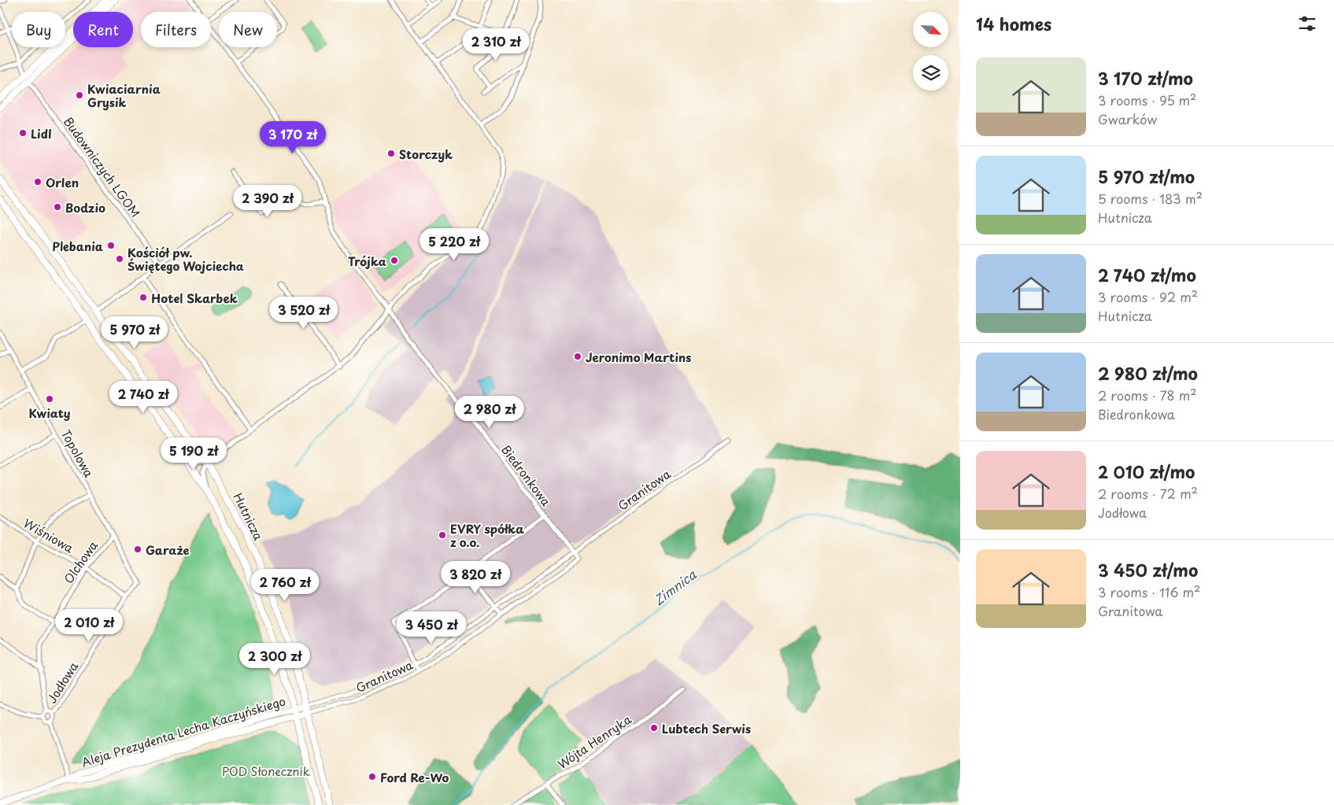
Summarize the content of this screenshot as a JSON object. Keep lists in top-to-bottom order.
{
  "streets": {
    "main road": ["Hutnicza", "Aleja Prezydenta Lecha Kaczyńskiego"],
    "street": [
      "Budowniczych LGOM",
      "Topolowa",
      "Biedronkowa",
      "Granitowa",
      "Wiśniowa",
      "Olchowa",
      "Jodłowa",
      "Wójta Henryka"
    ]
  },
  "crossings": [
    ["Topolowa", "Olchowa"],
    ["Topolowa", "Jodłowa"],
    ["Biedronkowa", "Granitowa"],
    ["Granitowa", "Hutnicza"],
    ["Granitowa", "Aleja Prezydenta Lecha Kaczyńskiego"],
    ["Hutnicza", "Aleja Prezydenta Lecha Kaczyńskiego"],
    ["Wiśniowa", "Olchowa"],
    ["Wiśniowa", "Jodłowa"],
    ["Olchowa", "Jodłowa"]
  ],
  "water": ["Zimnica"],
  "parks": ["POD Słonecznik"],
  "places": [
    "Kwiaciarnia Grysik",
    "Lidl",
    "Storczyk",
    "Orlen",
    "Bodzio",
    "Plebania",
    "Kościół pw. Świętego Wojciecha",
    "Trójka",
    "Hotel Skarbek",
    "Jeronimo Martins",
    "Kwiaty",
    "EVRY spółka z o.o.",
    "Garaże",
    "Lubtech Serwis",
    "Ford Re-Wo"
  ],
  "north": "bottom right",
  "page": {
    "heading": "14 homes",
    "chip": [
      "Buy",
      "Rent",
      "Filters",
      "New"
    ],
    "price": [
      "2 310 zł",
      "3 170 zł",
      "2 390 zł",
      "5 220 zł",
      "3 520 zł",
      "5 970 zł",
      "2 740 zł",
      "2 980 zł",
      "5 190 zł",
      "3 820 zł",
      "2 760 zł",
      "2 010 zł",
      "3 450 zł",
      "2 300 zł"
    ],
    "list": [
      {
        "name": "3 170 zł/mo",
        "note": "3 rooms · 95 m² · Gwarków"
      },
      {
        "name": "5 970 zł/mo",
        "note": "5 rooms · 183 m² · Hutnicza"
      },
      {
        "name": "2 740 zł/mo",
        "note": "3 rooms · 92 m² · Hutnicza"
      },
      {
        "name": "2 980 zł/mo",
        "note": "2 rooms · 78 m² · Biedronkowa"
      },
      {
        "name": "2 010 zł/mo",
        "note": "2 rooms · 72 m² · Jodłowa"
      },
      {
        "name": "3 450 zł/mo",
        "note": "3 rooms · 116 m² · Granitowa"
      }
    ]
  }
}
